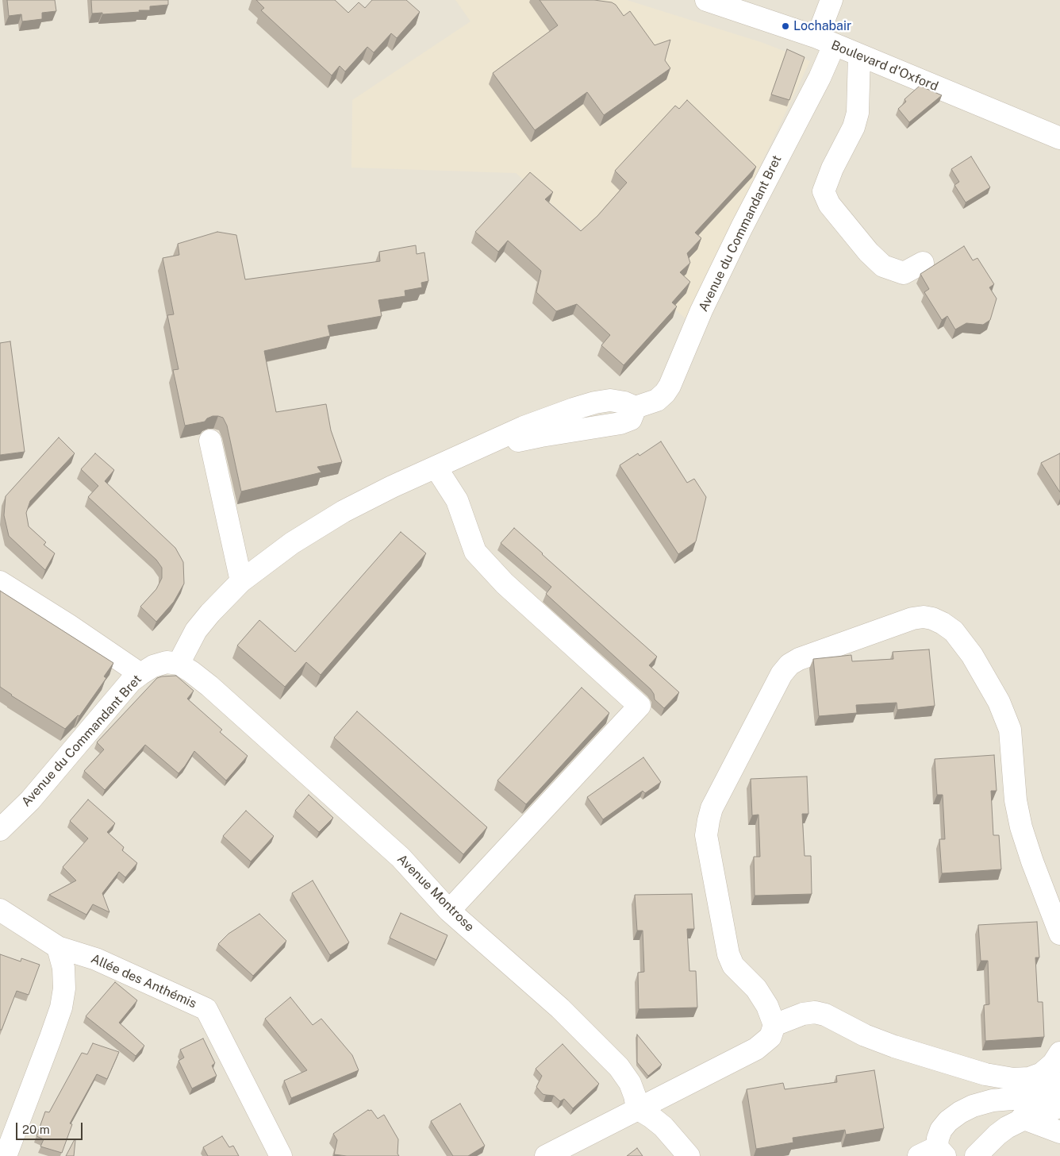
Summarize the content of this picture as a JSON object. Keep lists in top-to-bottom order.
{
  "streets": {
    "street": [
      "Boulevard d'Oxford",
      "Avenue du Commandant Bret",
      "Avenue Montrose",
      "Allée des Anthémis"
    ]
  },
  "crossings": [
    ["Boulevard d'Oxford", "Avenue du Commandant Bret"],
    ["Avenue du Commandant Bret", "Avenue Montrose"]
  ],
  "places": ["Lochabair"],
  "scale_bar": "20 m"
}
